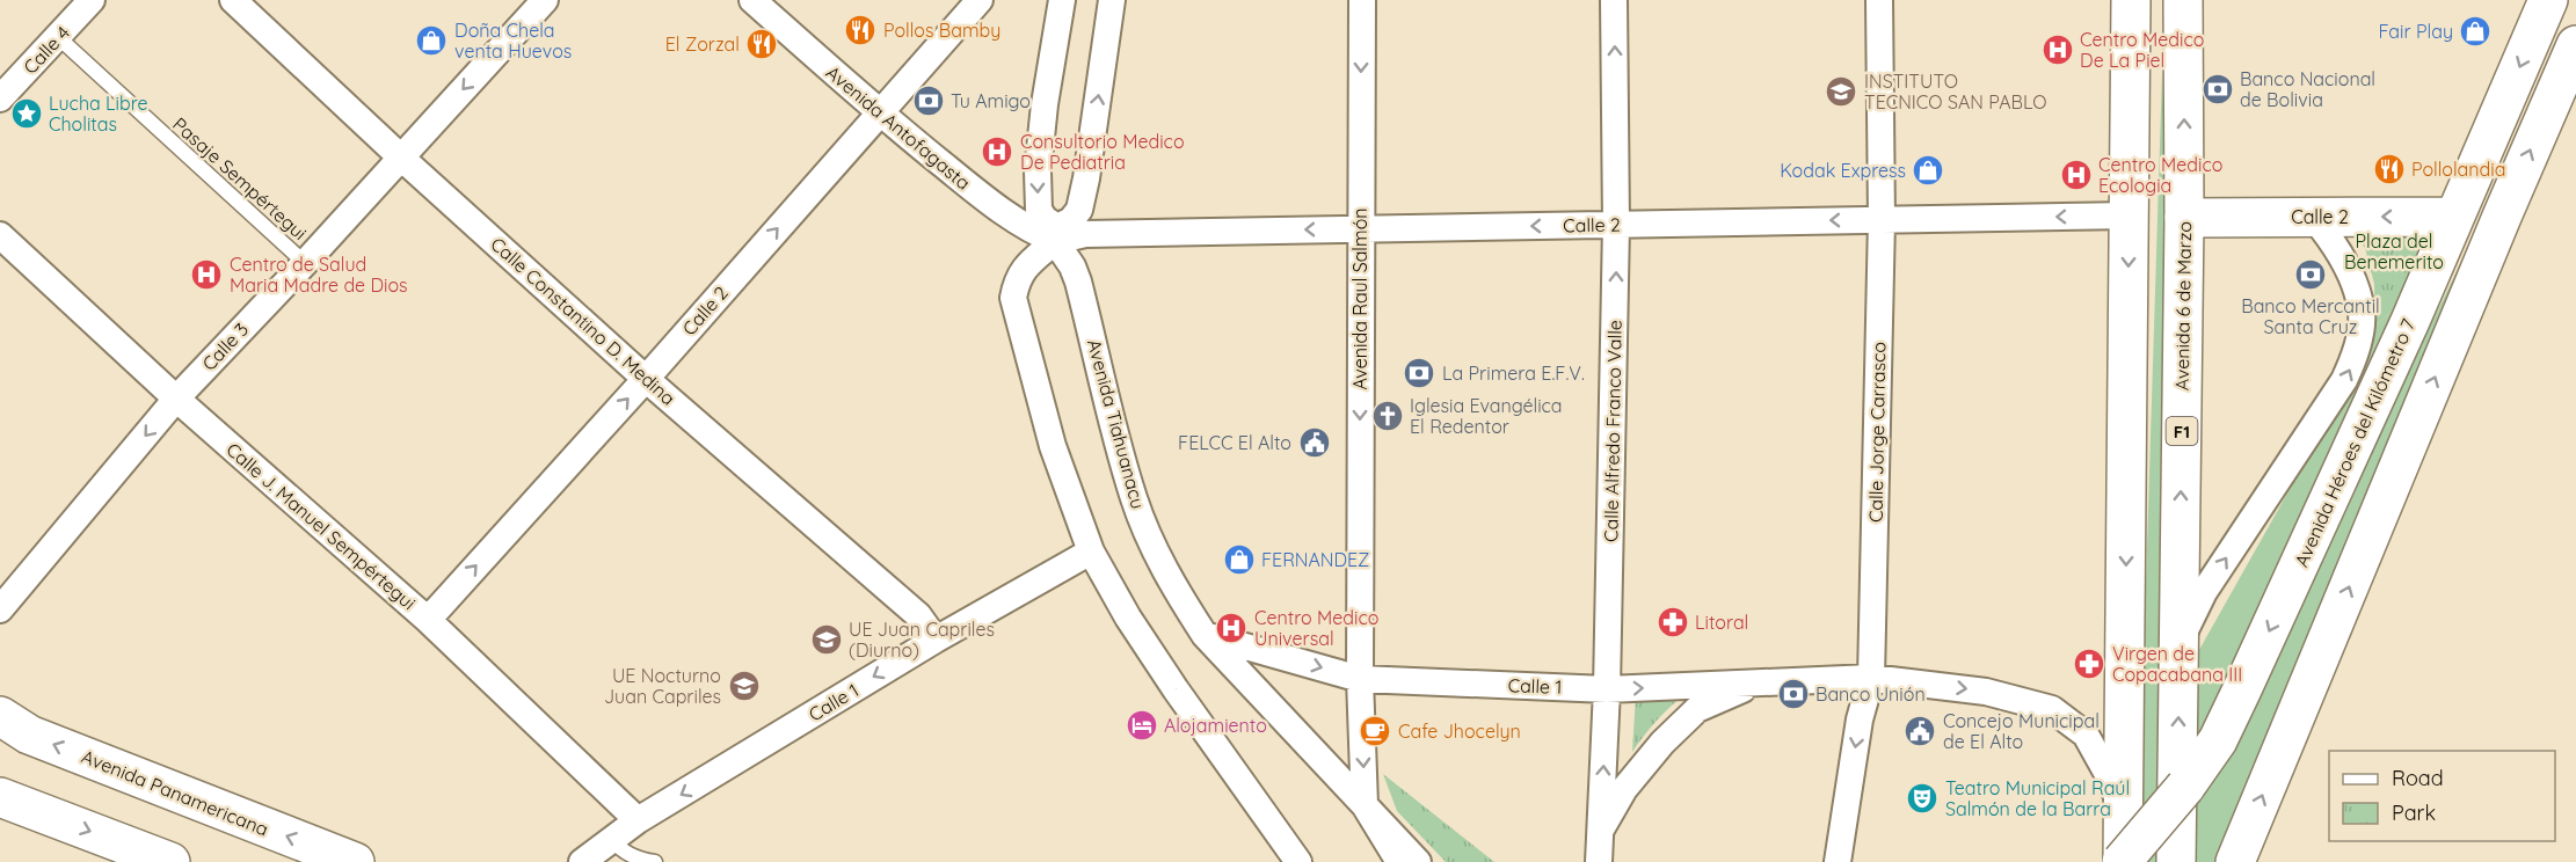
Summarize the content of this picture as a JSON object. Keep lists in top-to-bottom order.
{
  "streets": {
    "main road": [
      "Calle 2",
      "Avenida 6 de Marzo",
      "F1",
      "Avenida Héroes del Kilómetro 7",
      "Avenida Panamericana"
    ],
    "street": [
      "Calle 4",
      "Avenida Antofagasta",
      "Avenida Raul Salmón",
      "Calle Constantino D. Medina",
      "Calle 3",
      "Avenida Tiahuanacu",
      "Calle Alfredo Franco Valle",
      "Calle Jorge Carrasco",
      "Calle J. Manuel Sempértegui",
      "Calle 1"
    ],
    "lane": ["Pasaje Sempértegui"]
  },
  "crossings": [
    ["Calle 4", "Pasaje Sempértegui"],
    ["Avenida Antofagasta", "Calle 2"],
    ["Avenida Antofagasta", "Avenida Tiahuanacu"],
    ["Pasaje Sempértegui", "Calle 3"],
    ["Calle 2", "Avenida Raul Salmón"],
    ["Calle 2", "Avenida 6 de Marzo"],
    ["Calle 2", "Calle Constantino D. Medina"],
    ["Calle 2", "Avenida Tiahuanacu"],
    ["Calle 2", "Calle Alfredo Franco Valle"],
    ["Calle 2", "Calle Jorge Carrasco"],
    ["Calle 2", "Avenida Héroes del Kilómetro 7"],
    ["Calle 2", "Calle J. Manuel Sempértegui"],
    ["Avenida Raul Salmón", "Avenida Tiahuanacu"],
    ["Avenida Raul Salmón", "Calle 1"],
    ["Calle Constantino D. Medina", "Calle 3"],
    ["Calle Constantino D. Medina", "Calle 1"],
    ["Calle 3", "Calle J. Manuel Sempértegui"],
    ["Avenida Tiahuanacu", "Calle 1"],
    ["Calle Alfredo Franco Valle", "Calle 1"],
    ["Calle Jorge Carrasco", "Calle 1"],
    ["Calle J. Manuel Sempértegui", "Calle 1"]
  ],
  "one_way": ["Avenida Raul Salmón", "Calle 3", "Calle Alfredo Franco Valle"],
  "parks": ["Plaza del Benemerito"],
  "places": {
    "restaurant": ["Pollos Bamby", "El Zorzal", "Pollolandia"],
    "shop": [
      "Fair Play",
      "Doña Chela venta Huevos",
      "Kodak Express",
      "FERNANDEZ"
    ],
    "hospital": [
      "Centro Medico De La Piel",
      "Consultorio Medico De Pediatria",
      "Centro Medico Ecologia",
      "Centro de Salud Maria Madre de Dios",
      "Centro Medico Universal"
    ],
    "bank": [
      "Banco Nacional de Bolivia",
      "Tu Amigo",
      "Banco Mercantil Santa Cruz",
      "La Primera E.F.V.",
      "Banco Unión"
    ],
    "school or university": ["INSTITUTO TECNICO SAN PABLO", "UE Juan Capriles (Diurno)", "UE Nocturno Juan Capriles"],
    "place": ["Lucha Libre Cholitas"],
    "church": ["Iglesia Evangélica El Redentor"],
    "public building": ["FELCC El Alto", "Concejo Municipal de El Alto"],
    "pharmacy": ["Litoral", "Virgen de Copacabana III"],
    "hotel": ["Alojamiento"],
    "cafe": ["Cafe Jhocelyn"],
    "theatre": ["Teatro Municipal Raúl Salmón de la Barra"]
  },
  "legend": ["Road", "Park"]
}
